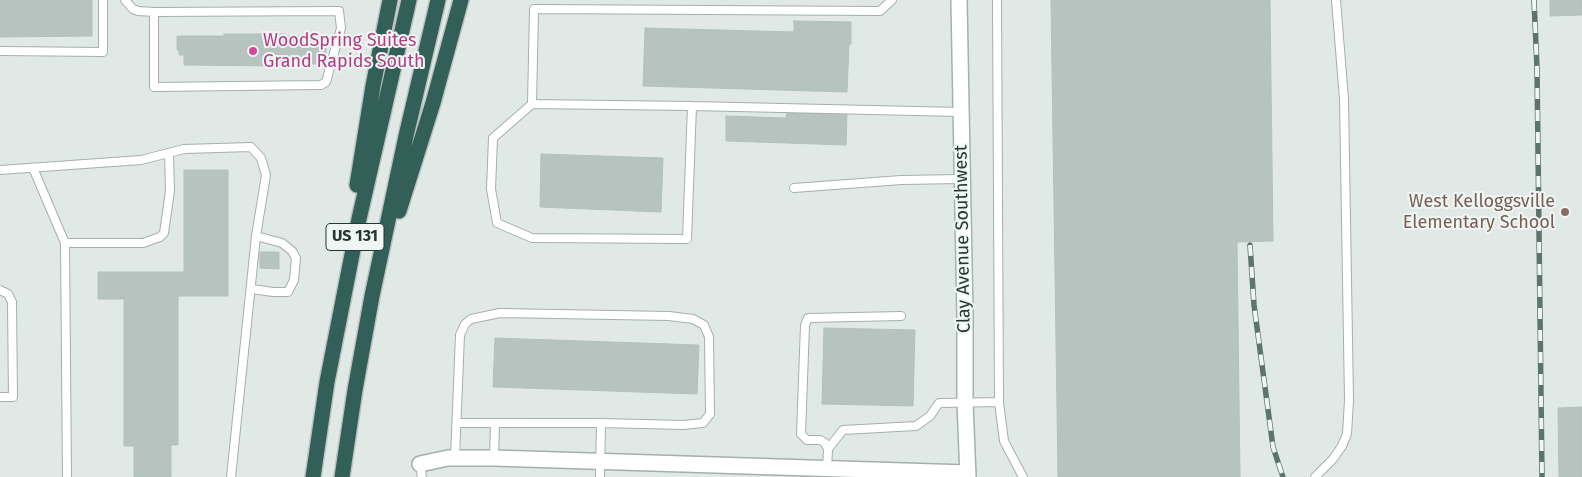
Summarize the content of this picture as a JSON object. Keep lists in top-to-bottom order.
{
  "streets": {
    "highway": ["US 131"],
    "street": ["Clay Avenue Southwest"]
  },
  "places": ["WoodSpring Suites Grand Rapids South", "West Kelloggsville Elementary School"]
}
